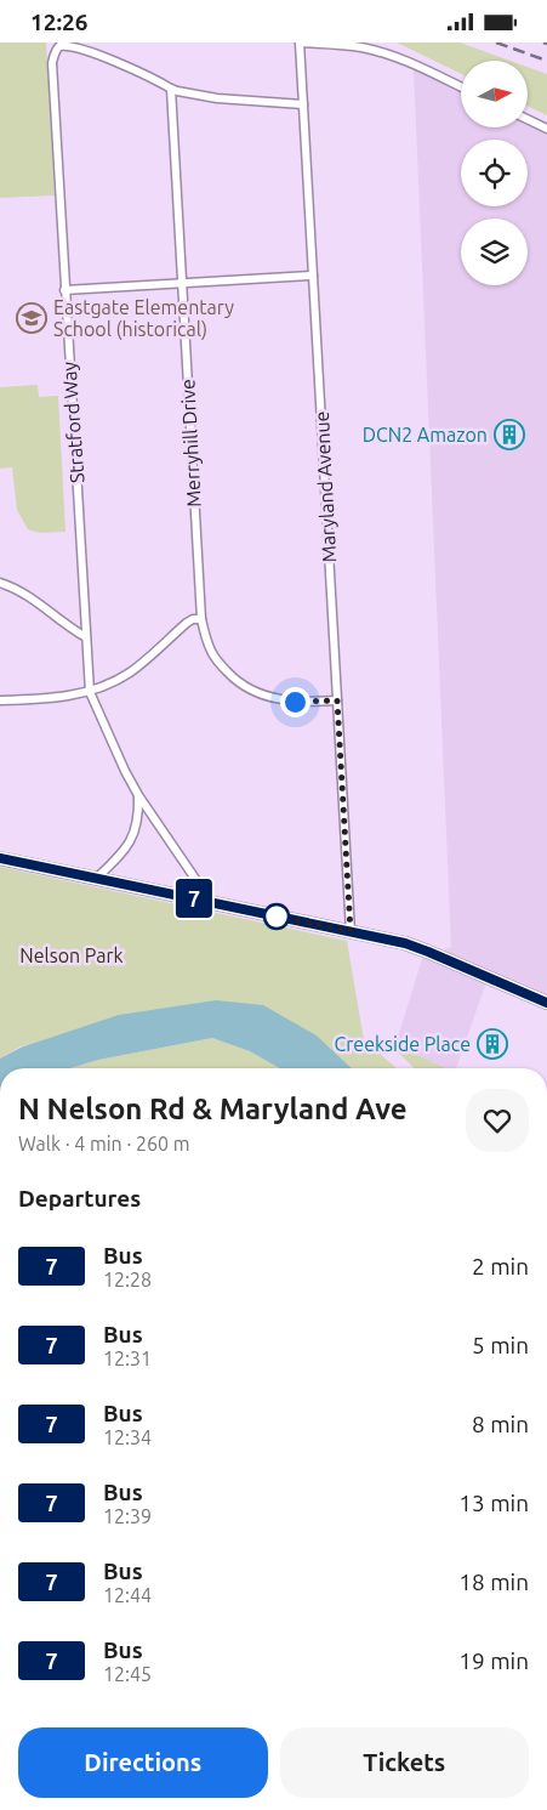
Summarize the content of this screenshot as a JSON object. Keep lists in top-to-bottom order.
{
  "streets": {
    "street": ["Stratford Way", "Merryhill Drive", "Maryland Avenue"]
  },
  "crossings": [
    ["Stratford Way", "Merryhill Drive"],
    ["Merryhill Drive", "Maryland Avenue"]
  ],
  "parks": ["Nelson Park"],
  "places": {
    "school or university": ["Eastgate Elementary School (historical)"],
    "building": ["DCN2 Amazon", "Creekside Place"]
  },
  "lines": ["bus line 7"],
  "north": "right",
  "page": {
    "status": "12:26",
    "on_map": "7",
    "heading": [
      ["N Nelson Rd & Maryland Ave", "Walk · 4 min · 260 m"],
      "Departures"
    ],
    "list": [
      {
        "mark": "7",
        "name": "Bus",
        "note": "12:28",
        "value": "2 min"
      },
      {
        "mark": "7",
        "name": "Bus",
        "note": "12:31",
        "value": "5 min"
      },
      {
        "mark": "7",
        "name": "Bus",
        "note": "12:34",
        "value": "8 min"
      },
      {
        "mark": "7",
        "name": "Bus",
        "note": "12:39",
        "value": "13 min"
      },
      {
        "mark": "7",
        "name": "Bus",
        "note": "12:44",
        "value": "18 min"
      },
      {
        "mark": "7",
        "name": "Bus",
        "note": "12:45",
        "value": "19 min"
      }
    ],
    "buttons": ["Directions", "Tickets"]
  }
}
